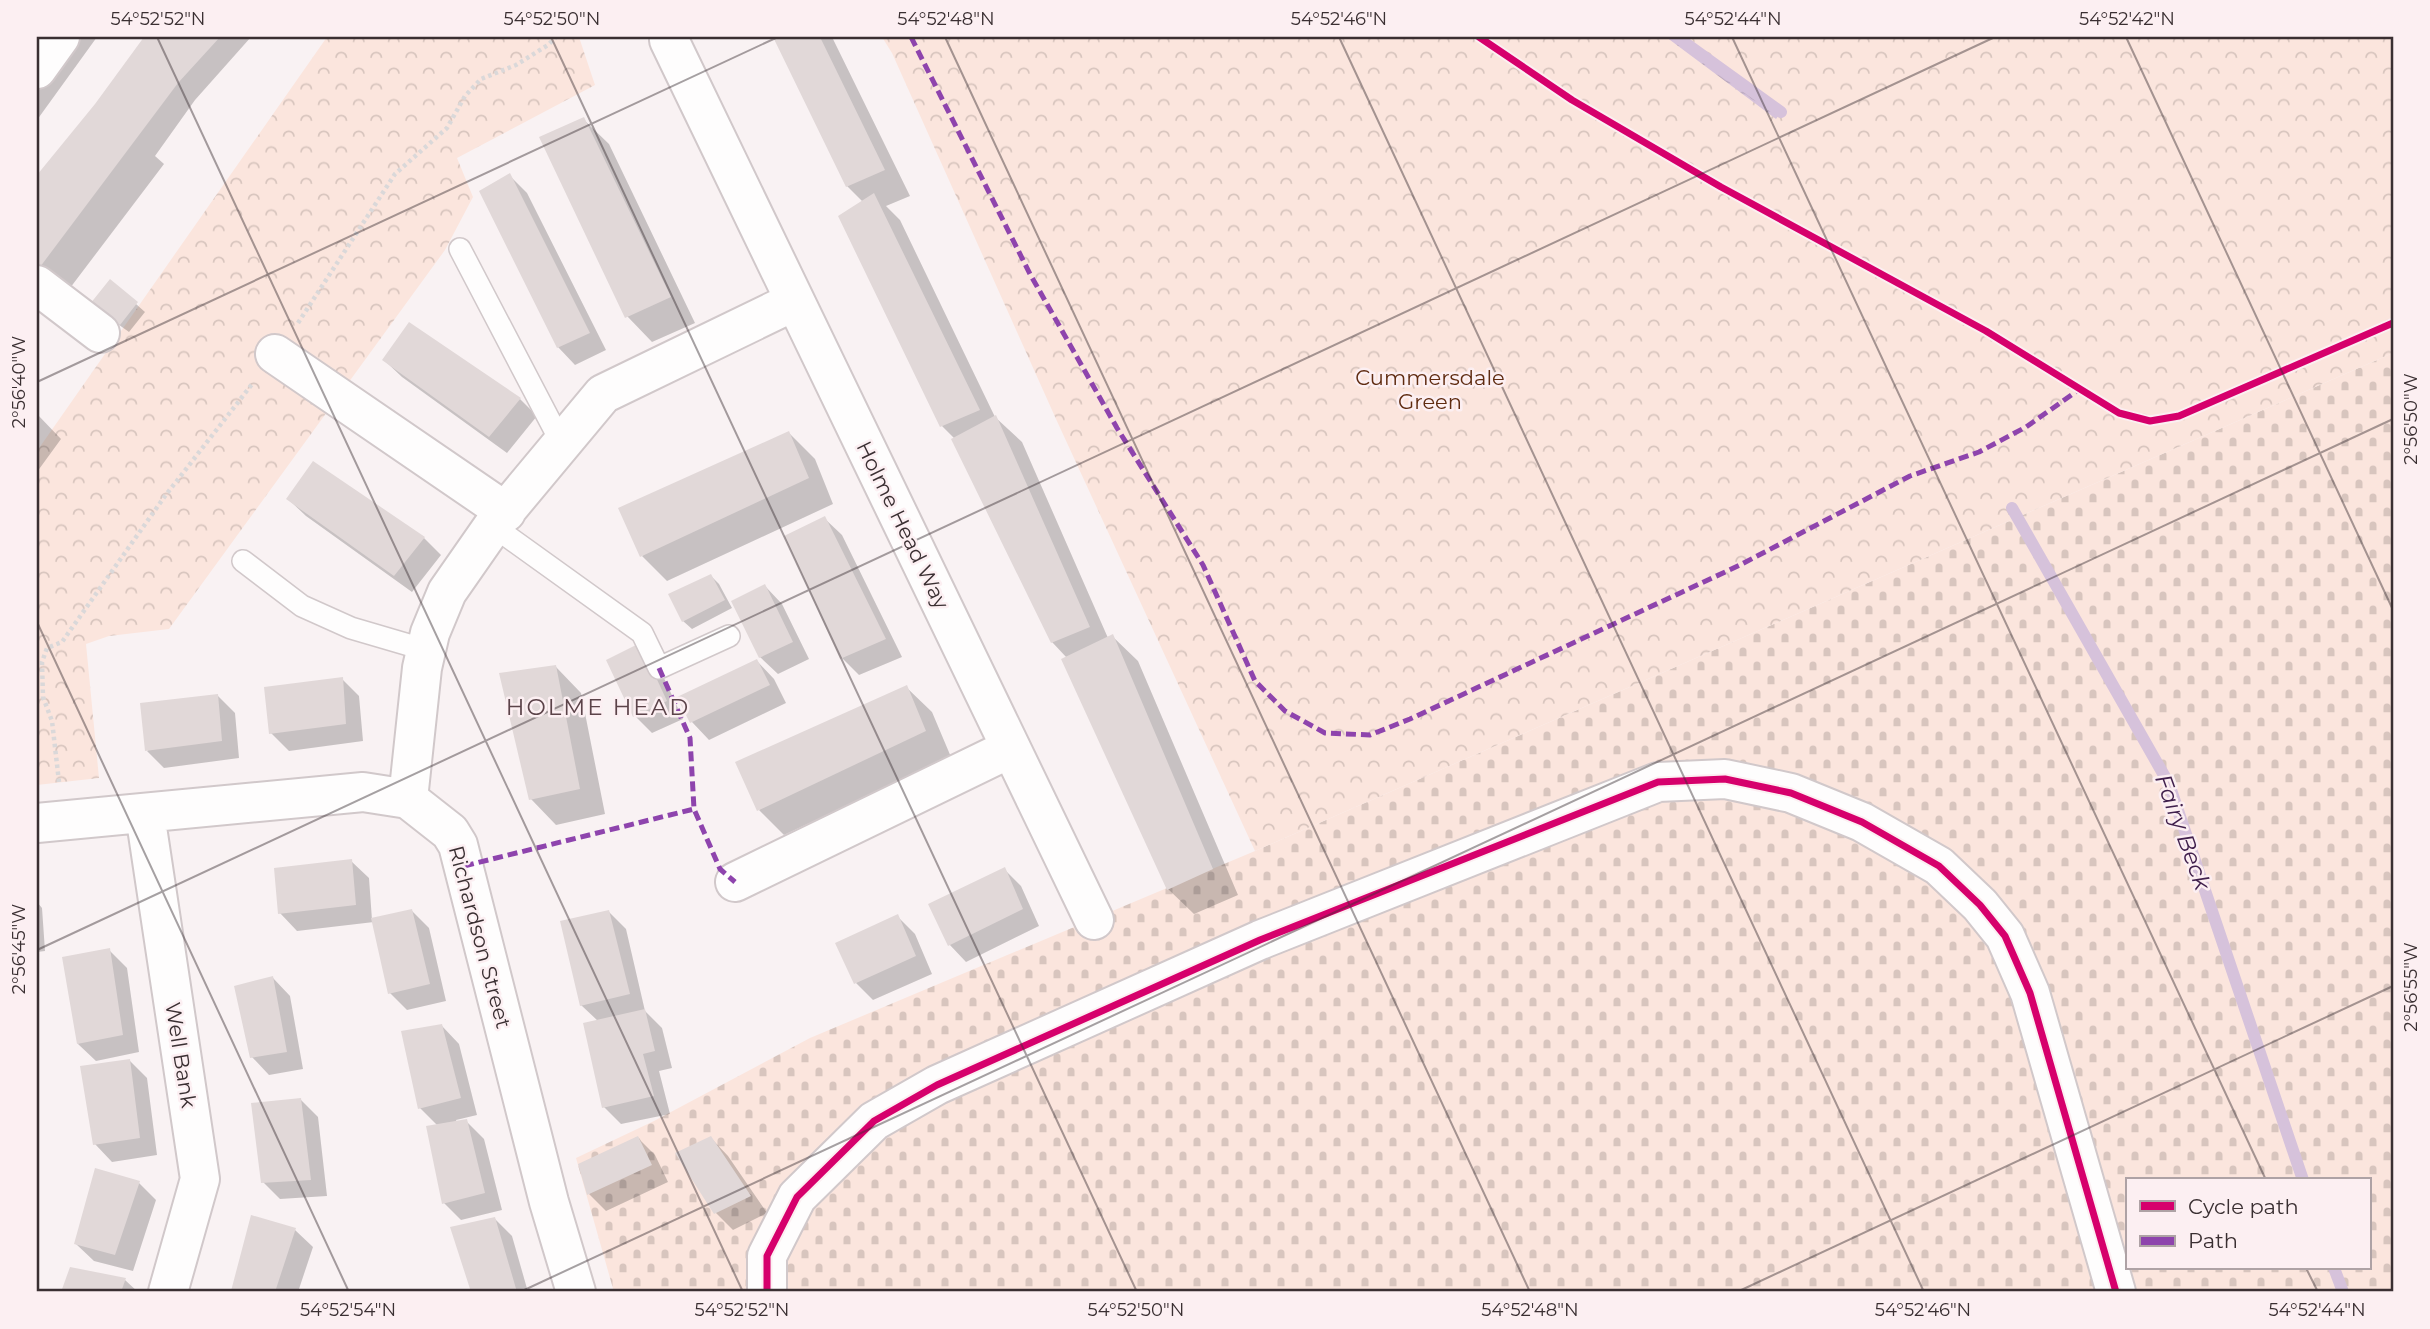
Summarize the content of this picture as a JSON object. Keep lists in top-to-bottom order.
{
  "streets": {
    "street": ["Holme Head Way", "Richardson Street", "Well Bank"]
  },
  "crossings": [
    ["Richardson Street", "Well Bank"]
  ],
  "districts": ["HOLME HEAD"],
  "water": ["Fairy Beck"],
  "parks": ["Cummersdale Green"],
  "legend": ["Cycle path", "Path"],
  "coordinates": [
    "54°52'52\"N",
    "54°52'50\"N",
    "54°52'48\"N",
    "54°52'46\"N",
    "54°52'44\"N",
    "54°52'42\"N",
    "2°56'40\"W",
    "2°56'50\"W",
    "2°56'45\"W",
    "2°56'55\"W",
    "54°52'54\"N"
  ]
}
